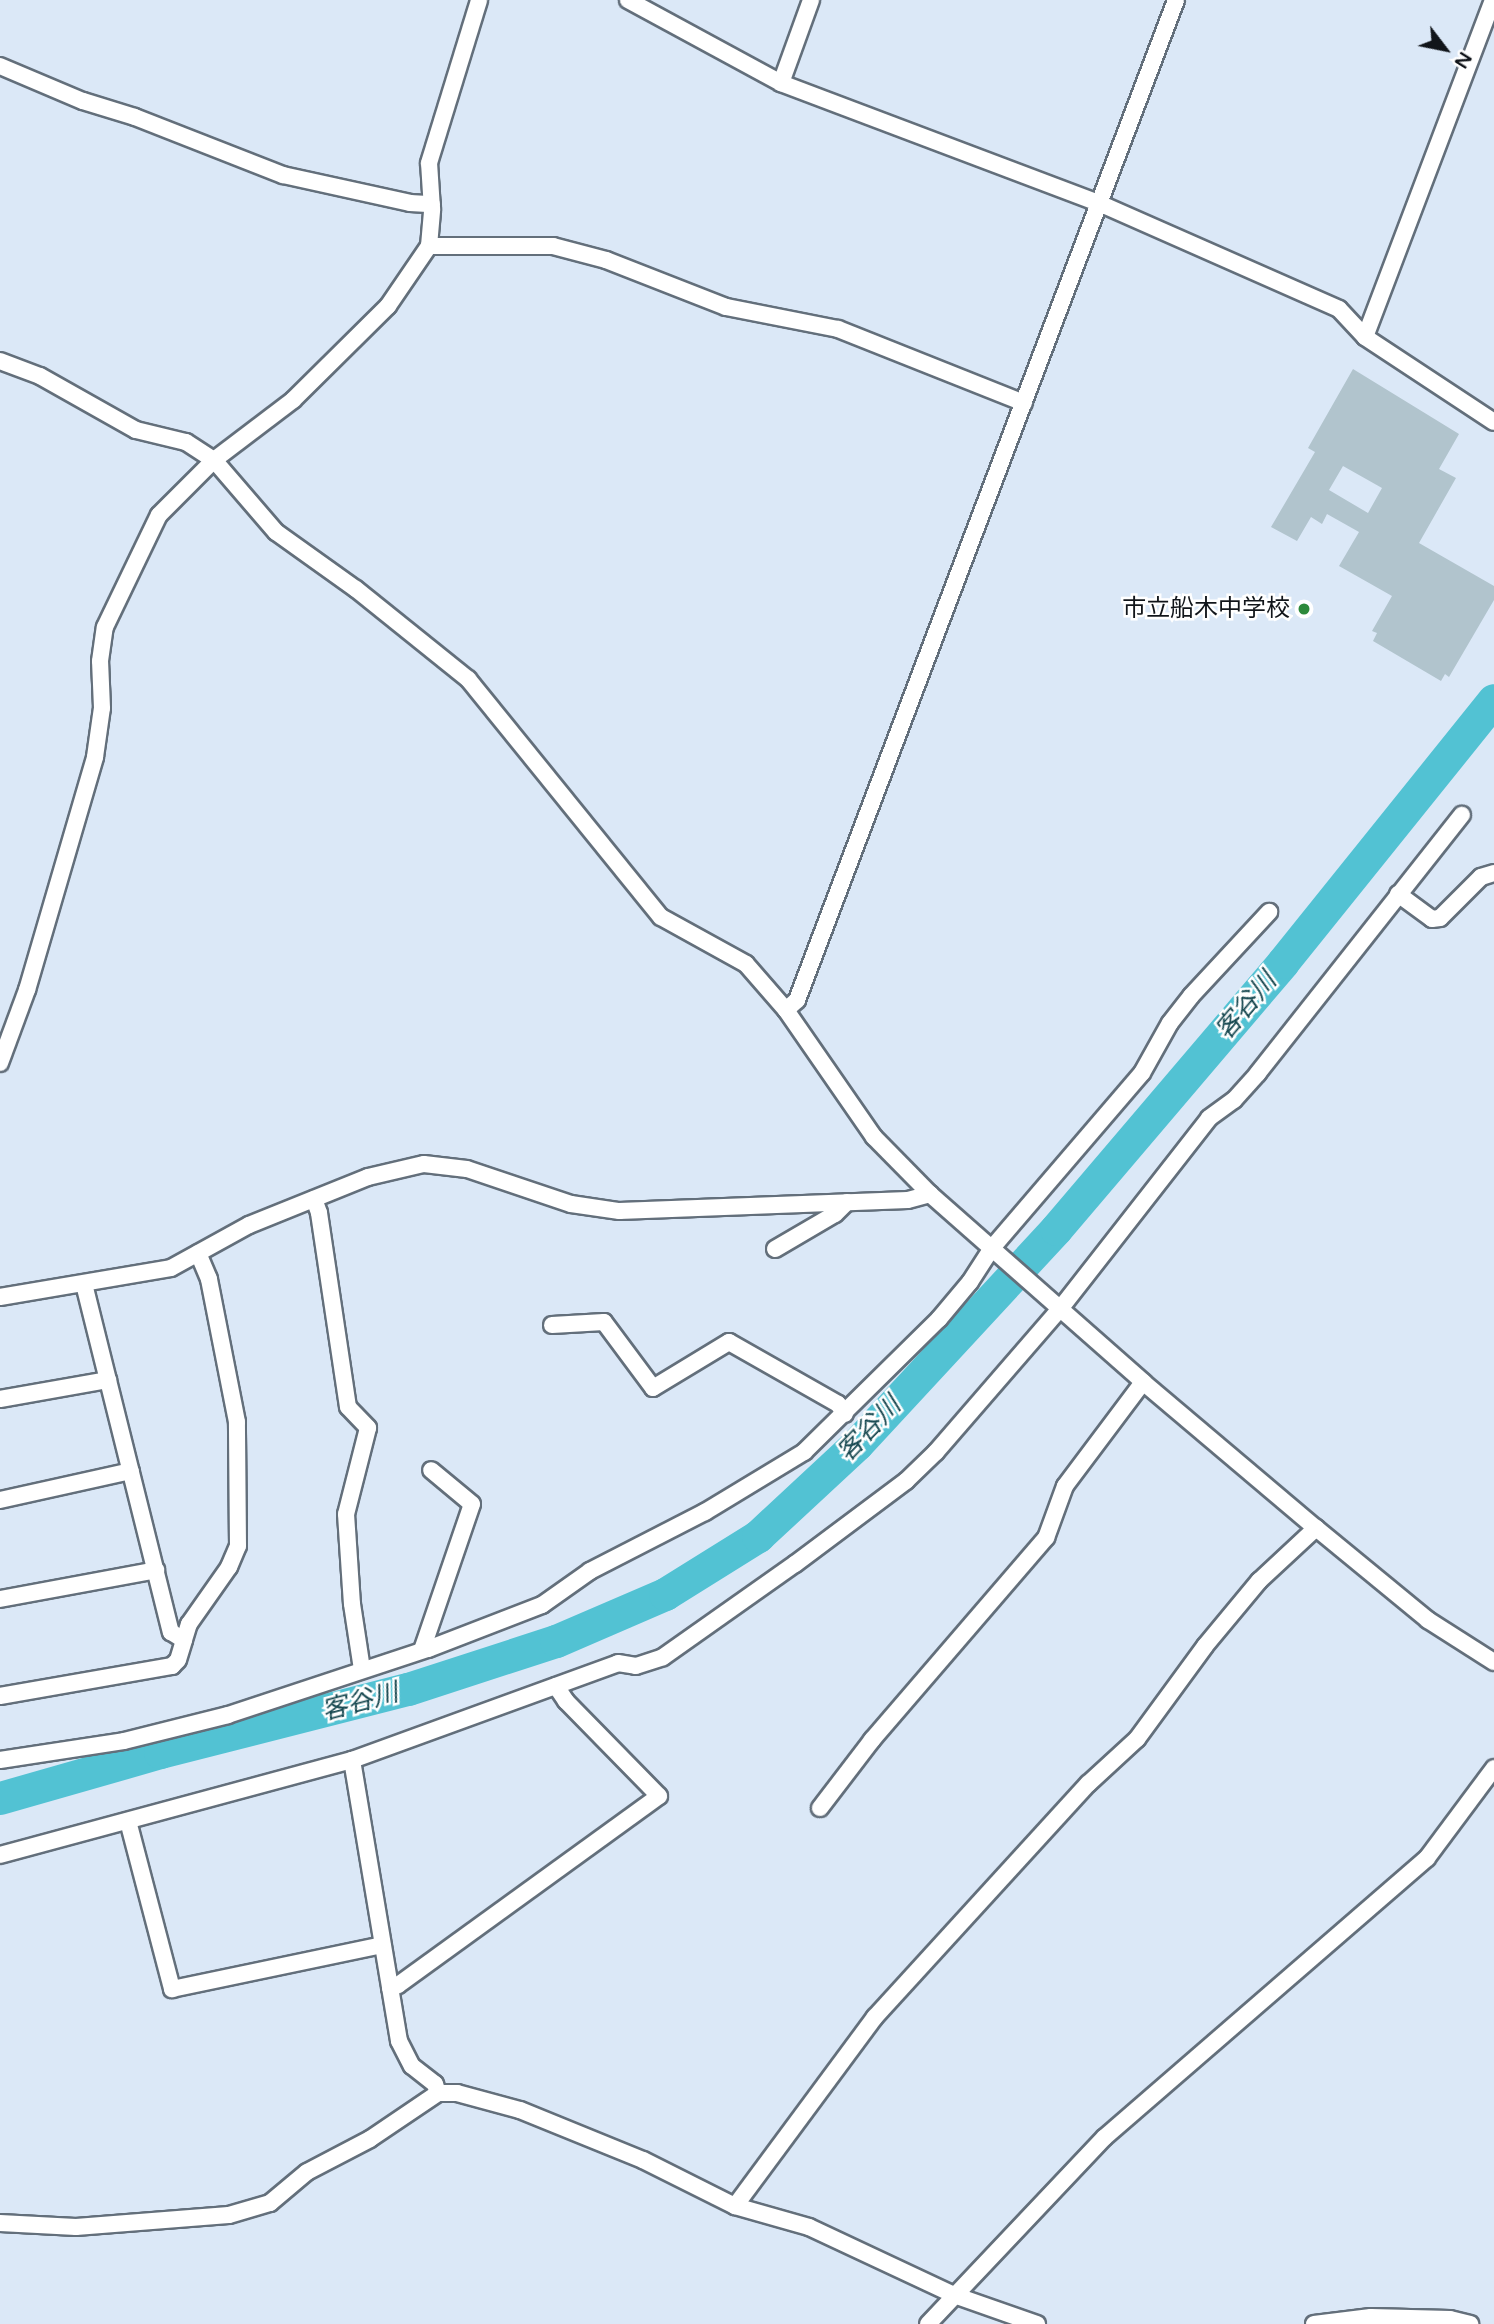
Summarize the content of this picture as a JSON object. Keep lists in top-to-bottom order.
{
  "water": ["客谷川"],
  "places": ["市立船木中学校"],
  "north": "bottom right"
}
